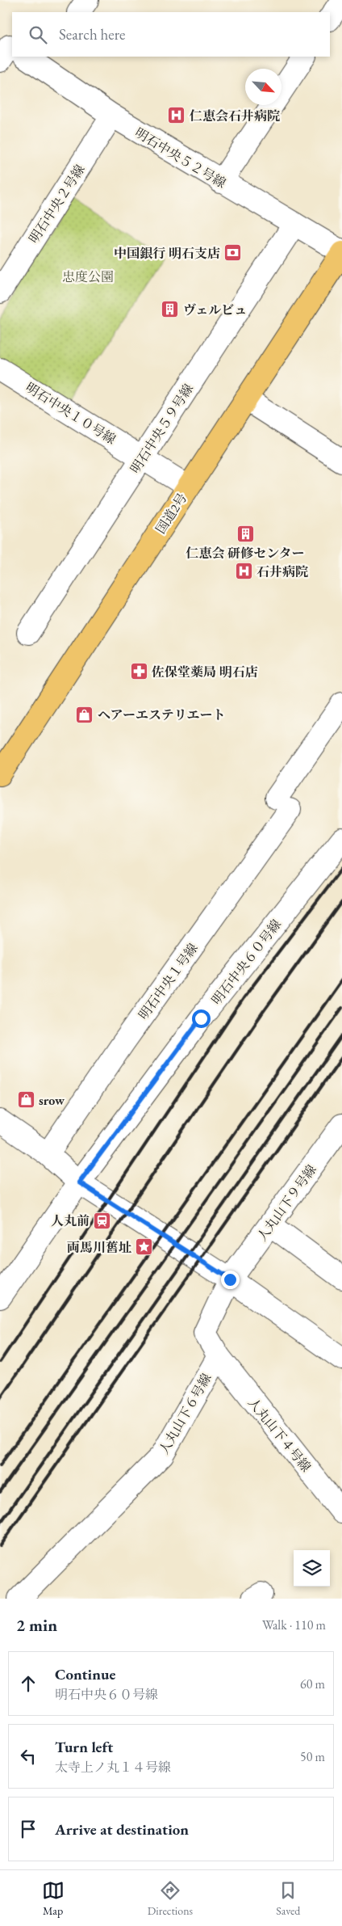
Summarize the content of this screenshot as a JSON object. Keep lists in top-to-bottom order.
{
  "streets": {
    "highway": ["国道2号"],
    "street": [
      "明石中央５２号線",
      "明石中央２号線",
      "明石中央１０号線",
      "明石中央５９号線",
      "明石中央６０号線",
      "明石中央１号線",
      "人丸山下９号線",
      "人丸山下６号線",
      "人丸山下４号線"
    ]
  },
  "crossings": [
    ["明石中央５２号線", "明石中央２号線"],
    ["明石中央５２号線", "明石中央５９号線"],
    ["明石中央５２号線", "国道2号"],
    ["明石中央１０号線", "明石中央５９号線"],
    ["明石中央１０号線", "国道2号"],
    ["人丸山下６号線", "人丸山下４号線"]
  ],
  "parks": ["忠度公園"],
  "places": {
    "hospital": ["仁恵会石井病院", "石井病院"],
    "bank": ["中国銀行 明石支店"],
    "building": ["ヴェルビュ", "仁恵会 研修センター"],
    "pharmacy": ["佐保堂薬局 明石店"],
    "shop": ["ヘアーエステリエート", "srow"],
    "station": ["人丸前"],
    "place": ["両馬川舊址"]
  },
  "north": "bottom right",
  "page": {
    "search": "Search here",
    "heading": ["2 min", "Walk · 110 m"],
    "list": [
      ["Continue", "明石中央６０号線", "60 m"],
      ["Turn left", "太寺上ノ丸１４号線", "50 m"],
      "Arrive at destination"
    ],
    "nav": ["Map", "Directions", "Saved"]
  }
}
